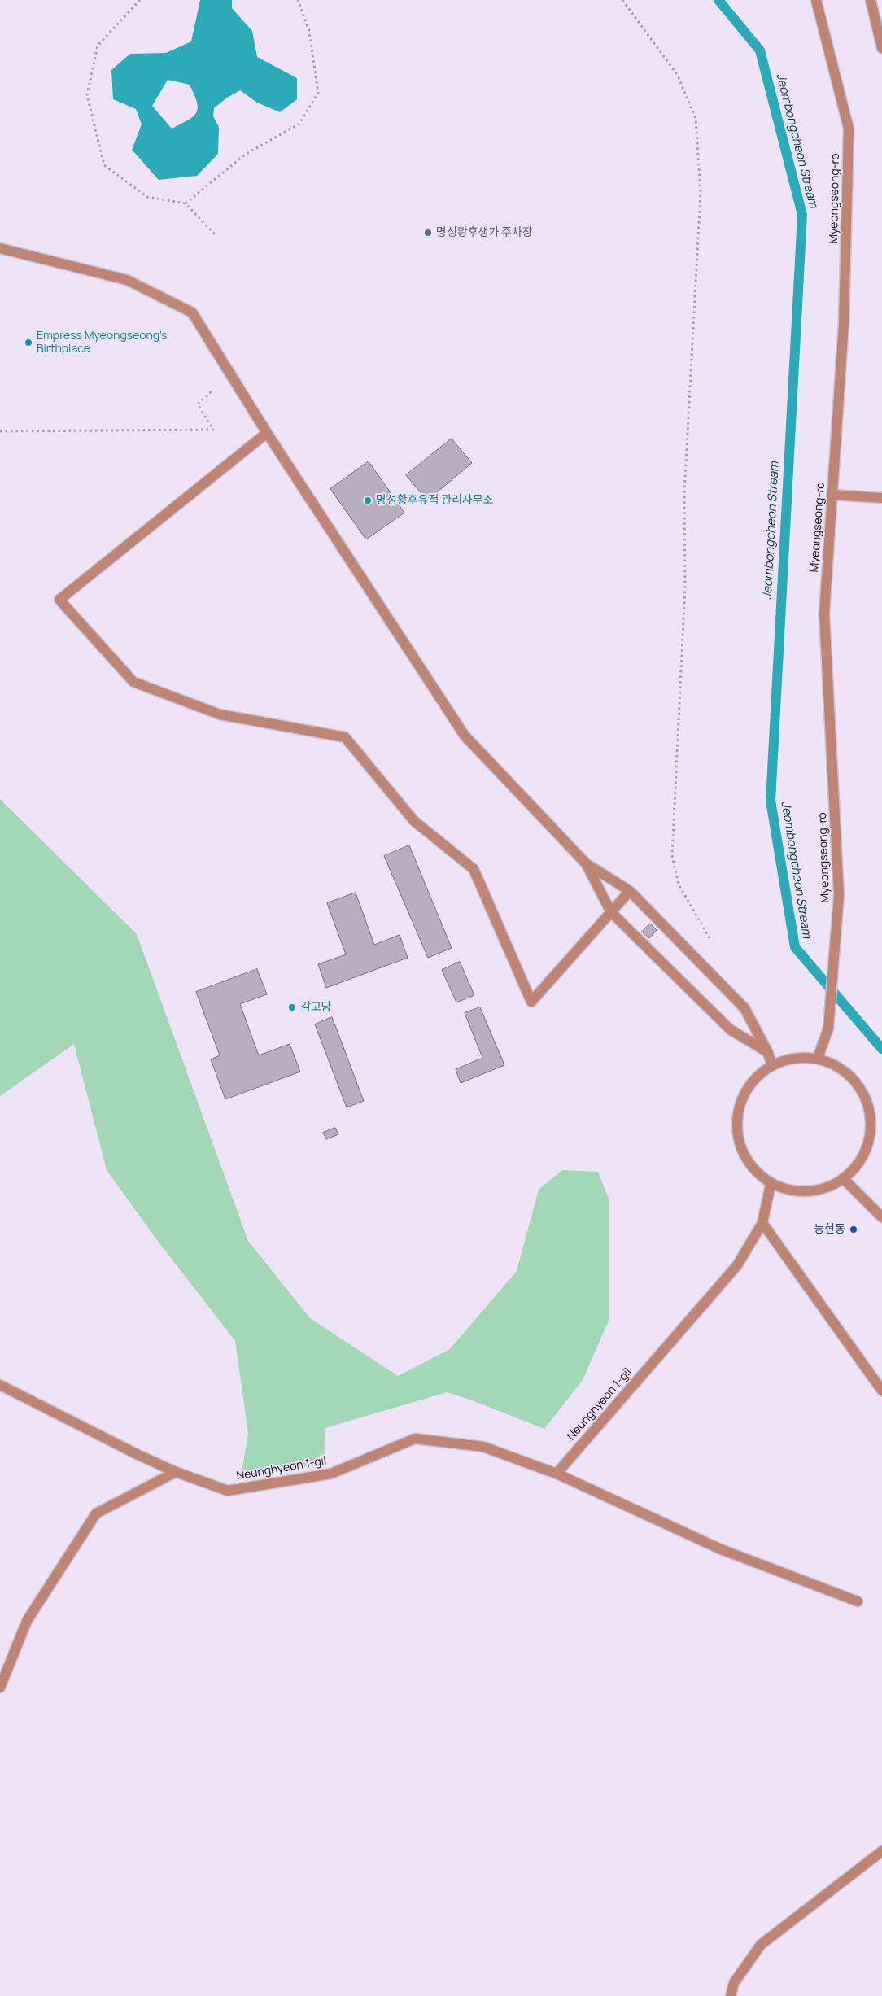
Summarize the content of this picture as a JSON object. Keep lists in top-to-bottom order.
{
  "streets": {
    "street": ["Myeongseong-ro", "Neunghyeon 1-gil"]
  },
  "crossings": [
    ["Myeongseong-ro", "Neunghyeon 1-gil"]
  ],
  "water": ["Jeombongcheon Stream"],
  "places": [
    "명성황후생가 주차장",
    "Empress Myeongseong's Birthplace",
    "명성황후유적 관리사무소",
    "감고당",
    "능현동"
  ]
}
